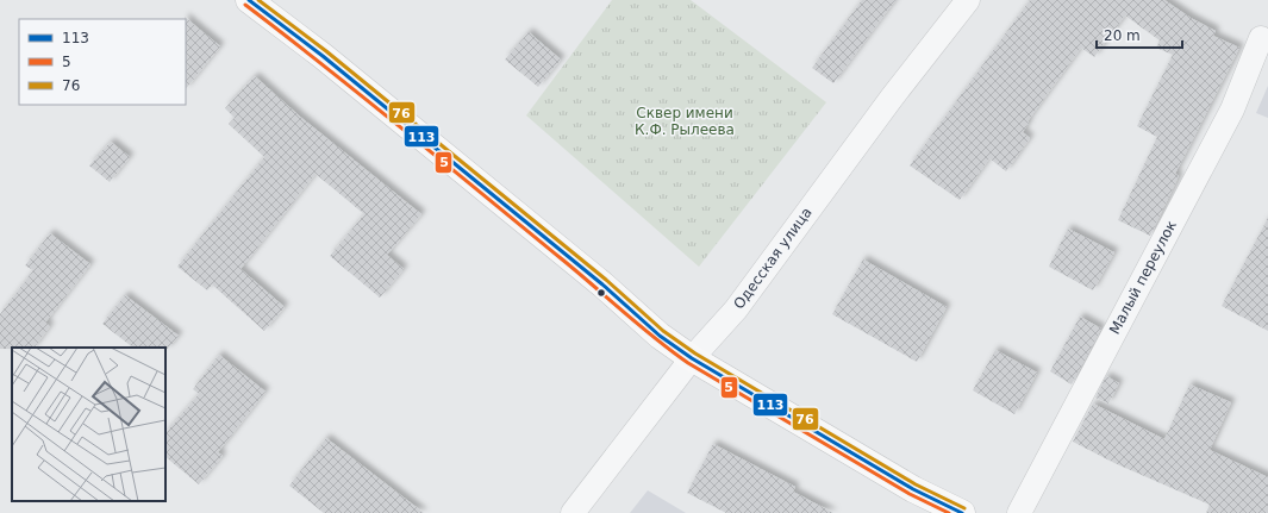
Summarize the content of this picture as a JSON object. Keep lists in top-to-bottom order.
{
  "streets": {
    "street": ["Одесская улица", "Малый переулок"]
  },
  "parks": ["Сквер имени К.Ф. Рылеева"],
  "lines": ["transit line 113", "transit line 76", "transit line 5"],
  "legend": ["113", "5", "76"],
  "scale_bar": "20 m"
}
